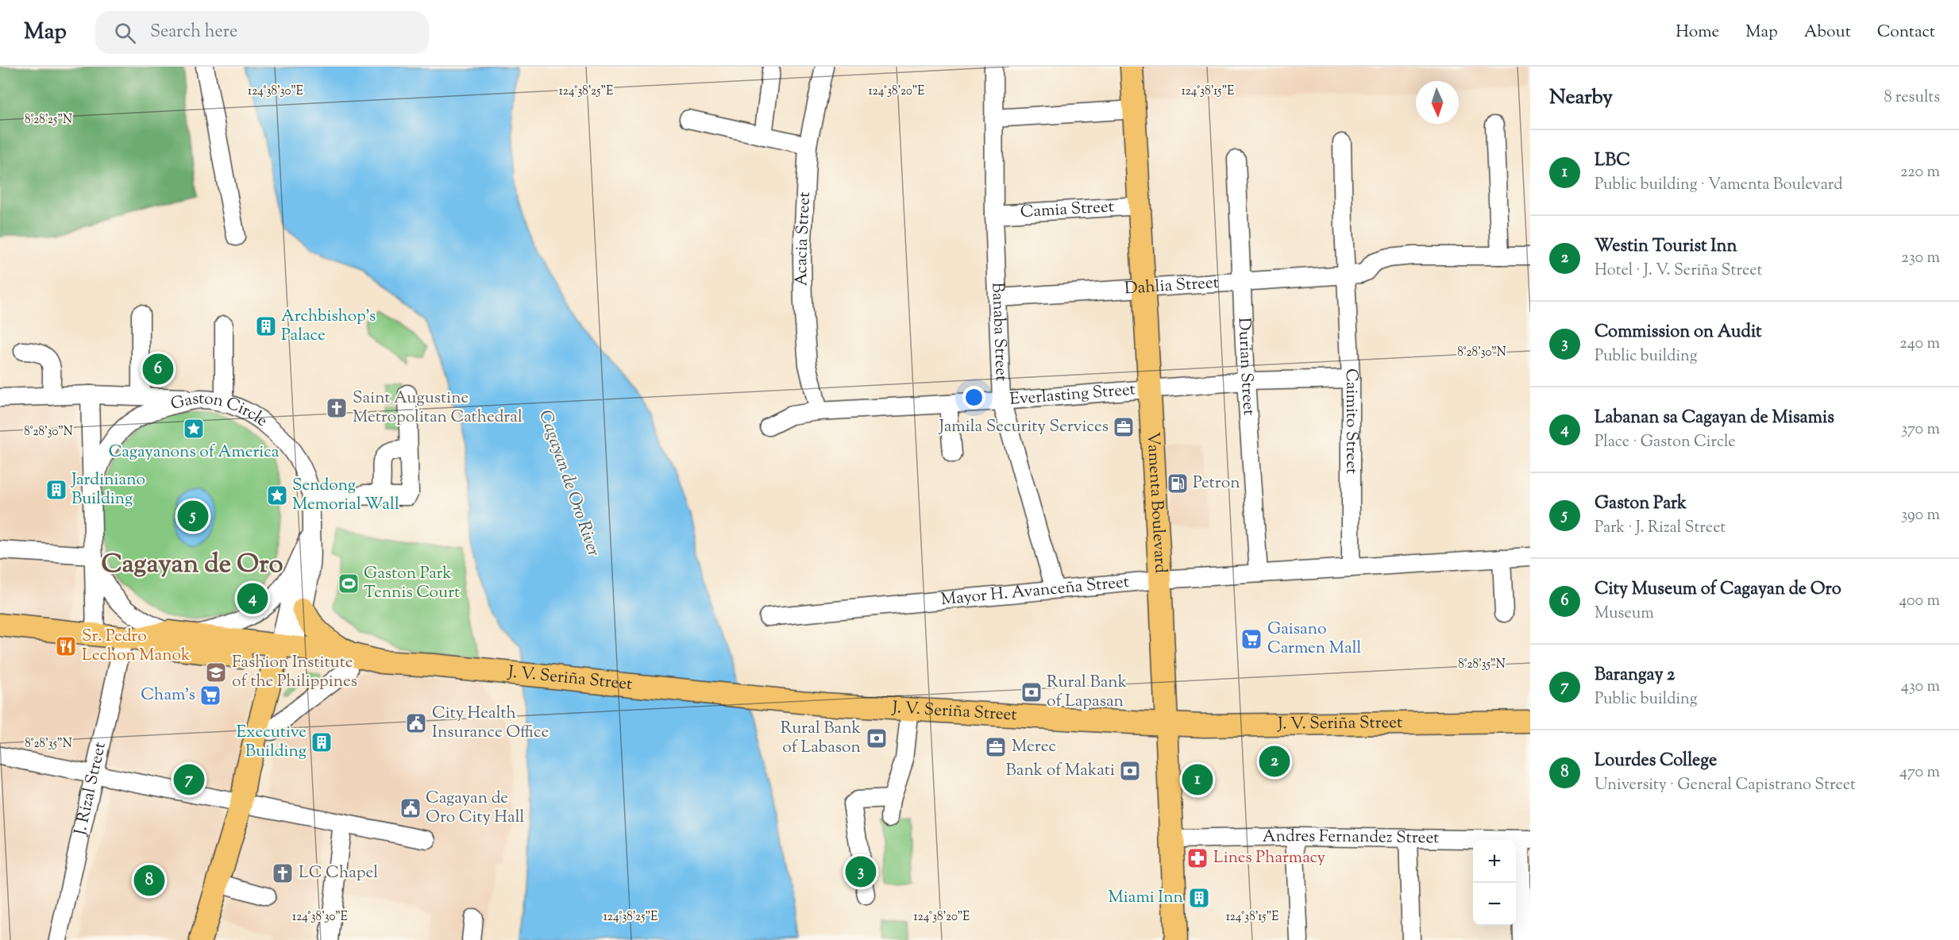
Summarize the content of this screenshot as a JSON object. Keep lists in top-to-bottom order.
{
  "streets": {
    "main road": ["Vamenta Boulevard", "J. V. Seriña Street"],
    "street": [
      "Camia Street",
      "Acacia Street",
      "Dahlia Street",
      "Banaba Street",
      "Durian Street",
      "Everlasting Street",
      "Gaston Circle",
      "Caimito Street",
      "Mayor H. Avanceña Street",
      "J. Rizal Street",
      "Andres Fernandez Street"
    ]
  },
  "crossings": [
    ["Camia Street", "Banaba Street"],
    ["Camia Street", "Vamenta Boulevard"],
    ["Acacia Street", "Everlasting Street"],
    ["Dahlia Street", "Banaba Street"],
    ["Dahlia Street", "Durian Street"],
    ["Dahlia Street", "Caimito Street"],
    ["Dahlia Street", "Vamenta Boulevard"],
    ["Banaba Street", "Everlasting Street"],
    ["Banaba Street", "Mayor H. Avanceña Street"],
    ["Durian Street", "Everlasting Street"],
    ["Durian Street", "Mayor H. Avanceña Street"],
    ["Everlasting Street", "Caimito Street"],
    ["Everlasting Street", "Vamenta Boulevard"],
    ["Gaston Circle", "J. V. Seriña Street"],
    ["Caimito Street", "Mayor H. Avanceña Street"],
    ["Vamenta Boulevard", "Mayor H. Avanceña Street"],
    ["Vamenta Boulevard", "J. V. Seriña Street"],
    ["Vamenta Boulevard", "Andres Fernandez Street"]
  ],
  "districts": ["Cagayan de Oro"],
  "water": ["Cagayan de Oro River"],
  "places": {
    "building": [
      "Archbishop's Palace",
      "Jardiniano Building",
      "Executive Building",
      "Miami Inn"
    ],
    "church": ["Saint Augustine Metropolitan Cathedral", "LC Chapel"],
    "office": ["Jamila Security Services", "Merec"],
    "place": ["Cagayanons of America", "Sendong Memorial Wall"],
    "fuel station": ["Petron"],
    "sports": ["Gaston Park Tennis Court"],
    "supermarket": ["Gaisano Carmen Mall", "Cham's"],
    "restaurant": ["Sr. Pedro Lechon Manok"],
    "school or university": ["Fashion Institute of the Philippines"],
    "bank": ["Rural Bank of Lapasan", "Rural Bank of Labason", "Bank of Makati"],
    "public building": ["City Health Insurance Office", "Cagayan de Oro City Hall"],
    "pharmacy": ["Lines Pharmacy"]
  },
  "north": "bottom",
  "page": {
    "header": "Map",
    "search": "Search here",
    "nav": [
      "Home",
      "Map",
      "About",
      "Contact"
    ],
    "heading": ["Nearby", "8 results"],
    "list": [
      {
        "mark": "1",
        "name": "LBC",
        "note": "Public building · Vamenta Boulevard",
        "value": "220 m"
      },
      {
        "mark": "2",
        "name": "Westin Tourist Inn",
        "note": "Hotel · J. V. Seriña Street",
        "value": "230 m"
      },
      {
        "mark": "3",
        "name": "Commission on Audit",
        "note": "Public building",
        "value": "240 m"
      },
      {
        "mark": "4",
        "name": "Labanan sa Cagayan de Misamis",
        "note": "Place · Gaston Circle",
        "value": "370 m"
      },
      {
        "mark": "5",
        "name": "Gaston Park",
        "note": "Park · J. Rizal Street",
        "value": "390 m"
      },
      {
        "mark": "6",
        "name": "City Museum of Cagayan de Oro",
        "note": "Museum",
        "value": "400 m"
      },
      {
        "mark": "7",
        "name": "Barangay 2",
        "note": "Public building",
        "value": "430 m"
      },
      {
        "mark": "8",
        "name": "Lourdes College",
        "note": "University · General Capistrano Street",
        "value": "470 m"
      }
    ],
    "pins": [
      "6",
      "5",
      "4",
      "2",
      "1",
      "7",
      "3",
      "8"
    ],
    "map_buttons": ["+", "−"]
  },
  "coordinates": [
    "124°38'30\"E",
    "124°38'25\"E",
    "124°38'20\"E",
    "124°38'15\"E",
    "8°28'25\"N",
    "8°28'30\"N",
    "8°28'35\"N"
  ]
}
